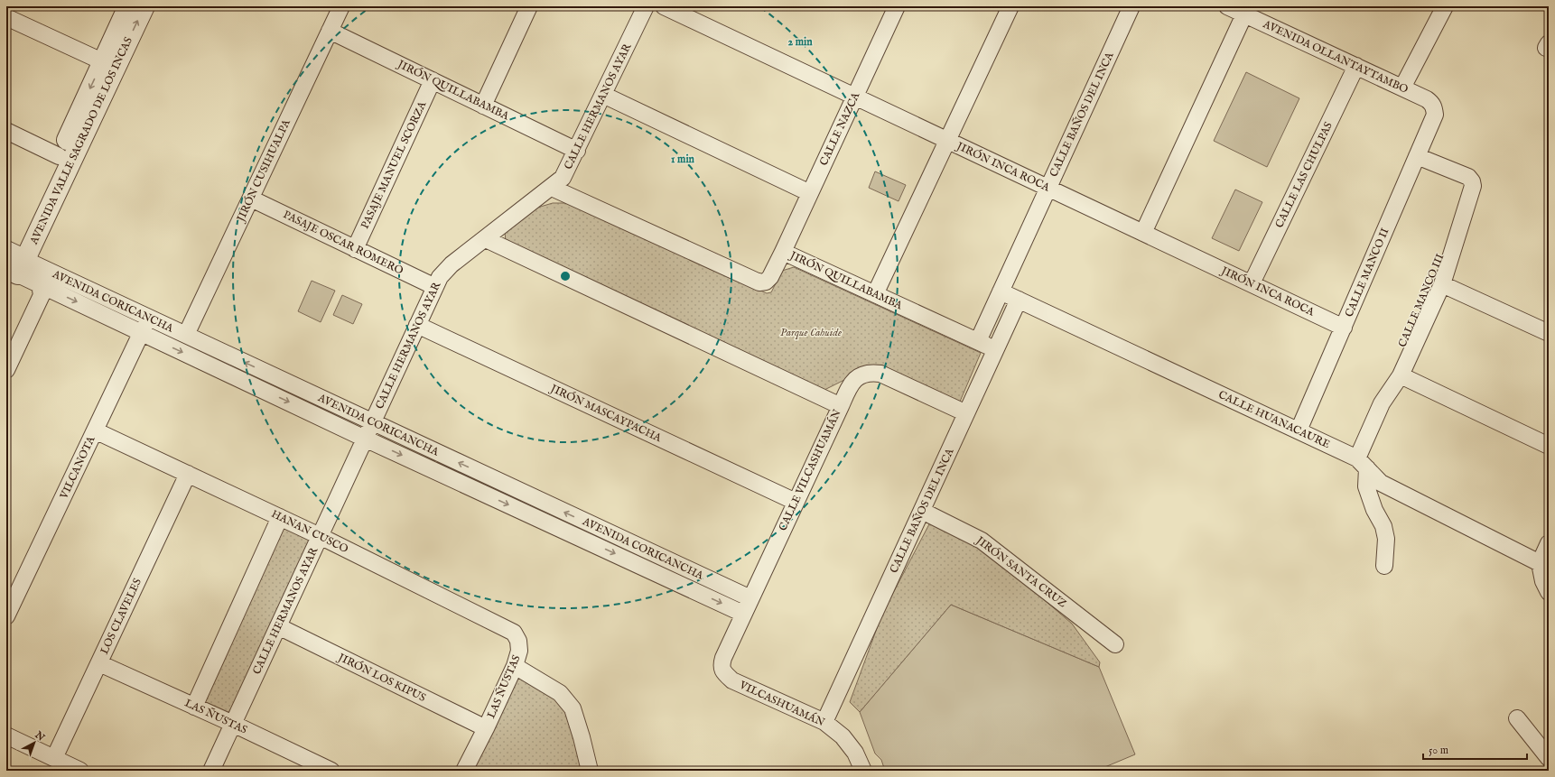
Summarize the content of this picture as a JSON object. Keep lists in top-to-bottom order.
{
  "streets": {
    "street": [
      "AVENIDA OLLANTAYTAMBO",
      "JIRÓN QUILLABAMBA",
      "CALLE HERMANOS AYAR",
      "CALLE BAÑOS DEL INCA",
      "CALLE NAZCA",
      "AVENIDA VALLE SAGRADO DE LOS INCAS",
      "PASAJE MANUEL SCORZA",
      "JIRÓN INCA ROCA",
      "JIRÓN CUSIHUALPA",
      "CALLE LAS CHULPAS",
      "PASAJE OSCAR ROMERO",
      "CALLE MANCO II",
      "CALLE MANCO III",
      "AVENIDA CORICANCHA",
      "JIRÓN MASCAYPACHA",
      "CALLE HUANACAURE",
      "VILCANOTA",
      "CALLE VILCASHUAMÁN",
      "HANAN CUSCO",
      "JIRÓN SANTA CRUZ",
      "LOS CLAVELES",
      "JIRÓN LOS KIPUS",
      "LAS ÑUSTAS",
      "VILCASHUAMÁN"
    ]
  },
  "crossings": [
    ["AVENIDA OLLANTAYTAMBO", "CALLE LAS CHULPAS"],
    ["AVENIDA OLLANTAYTAMBO", "CALLE MANCO II"],
    ["JIRÓN QUILLABAMBA", "CALLE HERMANOS AYAR"],
    ["JIRÓN QUILLABAMBA", "CALLE BAÑOS DEL INCA"],
    ["JIRÓN QUILLABAMBA", "CALLE NAZCA"],
    ["JIRÓN QUILLABAMBA", "PASAJE MANUEL SCORZA"],
    ["JIRÓN QUILLABAMBA", "JIRÓN CUSIHUALPA"],
    ["CALLE HERMANOS AYAR", "PASAJE OSCAR ROMERO"],
    ["CALLE HERMANOS AYAR", "AVENIDA CORICANCHA"],
    ["CALLE HERMANOS AYAR", "JIRÓN MASCAYPACHA"],
    ["CALLE HERMANOS AYAR", "HANAN CUSCO"],
    ["CALLE HERMANOS AYAR", "JIRÓN LOS KIPUS"],
    ["CALLE HERMANOS AYAR", "LAS ÑUSTAS"],
    ["CALLE BAÑOS DEL INCA", "JIRÓN INCA ROCA"],
    ["CALLE BAÑOS DEL INCA", "CALLE HUANACAURE"],
    ["CALLE BAÑOS DEL INCA", "CALLE VILCASHUAMÁN"],
    ["CALLE BAÑOS DEL INCA", "JIRÓN SANTA CRUZ"],
    ["CALLE BAÑOS DEL INCA", "VILCASHUAMÁN"],
    ["CALLE NAZCA", "JIRÓN INCA ROCA"],
    ["AVENIDA VALLE SAGRADO DE LOS INCAS", "AVENIDA CORICANCHA"],
    ["PASAJE MANUEL SCORZA", "PASAJE OSCAR ROMERO"],
    ["JIRÓN INCA ROCA", "CALLE LAS CHULPAS"],
    ["JIRÓN INCA ROCA", "CALLE MANCO II"],
    ["JIRÓN CUSIHUALPA", "PASAJE OSCAR ROMERO"],
    ["JIRÓN CUSIHUALPA", "AVENIDA CORICANCHA"],
    ["CALLE MANCO II", "CALLE HUANACAURE"],
    ["CALLE MANCO III", "CALLE HUANACAURE"],
    ["AVENIDA CORICANCHA", "VILCANOTA"],
    ["AVENIDA CORICANCHA", "CALLE VILCASHUAMÁN"],
    ["JIRÓN MASCAYPACHA", "CALLE VILCASHUAMÁN"],
    ["VILCANOTA", "HANAN CUSCO"],
    ["CALLE VILCASHUAMÁN", "VILCASHUAMÁN"],
    ["HANAN CUSCO", "LOS CLAVELES"],
    ["HANAN CUSCO", "LAS ÑUSTAS"],
    ["LOS CLAVELES", "LAS ÑUSTAS"],
    ["JIRÓN LOS KIPUS", "LAS ÑUSTAS"]
  ],
  "parks": ["Parque Cahuide"],
  "scale_bar": "50 m",
  "north": "top right",
  "rings": ["2 min", "1 min"]
}
